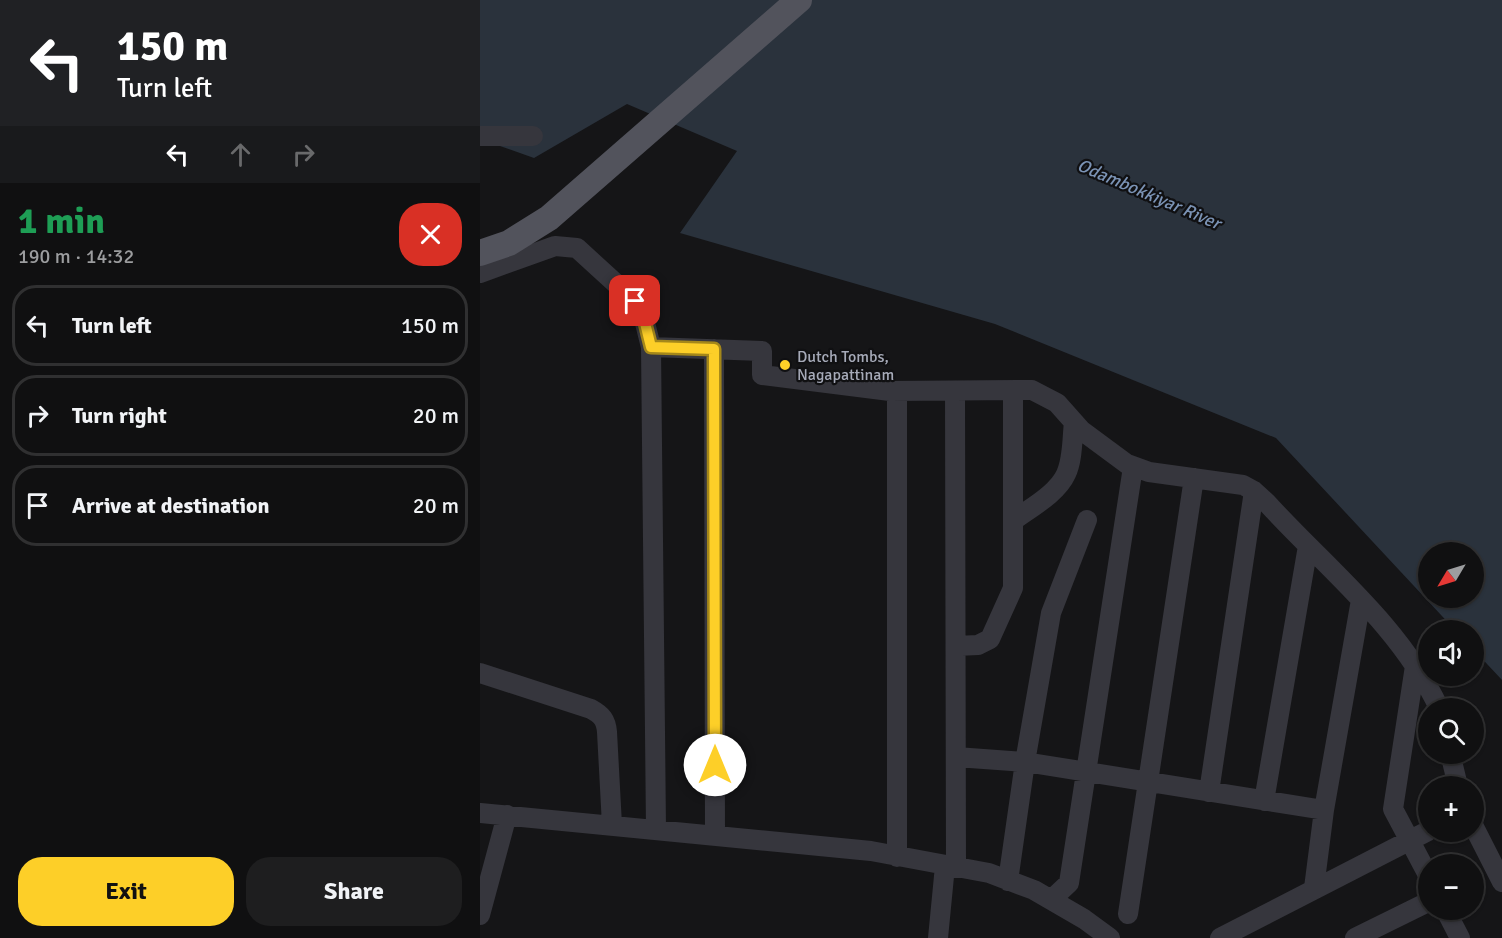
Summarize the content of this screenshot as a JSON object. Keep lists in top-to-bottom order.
{
  "water": ["Odambokkiyar River"],
  "places": ["Dutch Tombs, Nagapattinam"],
  "north": "bottom left",
  "page": {
    "turn": ["150 m", "Turn left"],
    "heading": ["1 min", "190 m · 14:32"],
    "list": [
      {
        "name": "Turn left",
        "value": "150 m"
      },
      {
        "name": "Turn right",
        "value": "20 m"
      },
      {
        "name": "Arrive at destination",
        "value": "20 m"
      }
    ],
    "map_buttons": ["+", "−"],
    "buttons": ["Exit", "Share"]
  }
}
